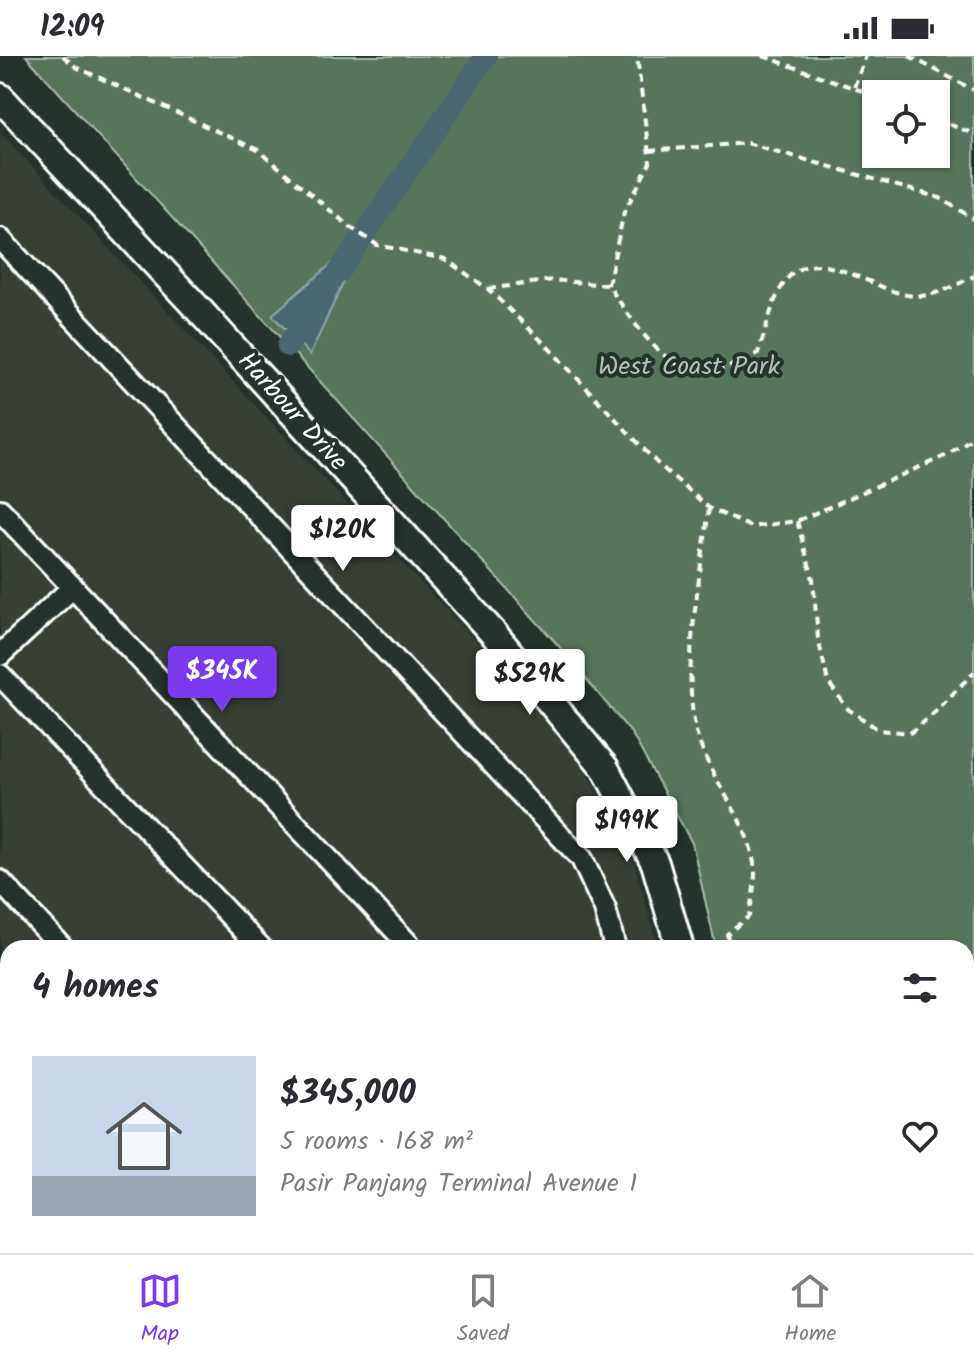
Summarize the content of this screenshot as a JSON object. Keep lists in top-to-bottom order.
{
  "streets": {
    "main road": ["Harbour Drive"]
  },
  "parks": ["West Coast Park"],
  "page": {
    "status": "12:09",
    "price": [
      "$120K",
      "$345K",
      "$529K",
      "$199K"
    ],
    "heading": "4 homes",
    "list": [
      {
        "name": "$345,000",
        "note": "5 rooms · 168 m² · Pasir Panjang Terminal Avenue 1"
      }
    ],
    "tabs": ["Map", "Saved", "Home"]
  }
}
